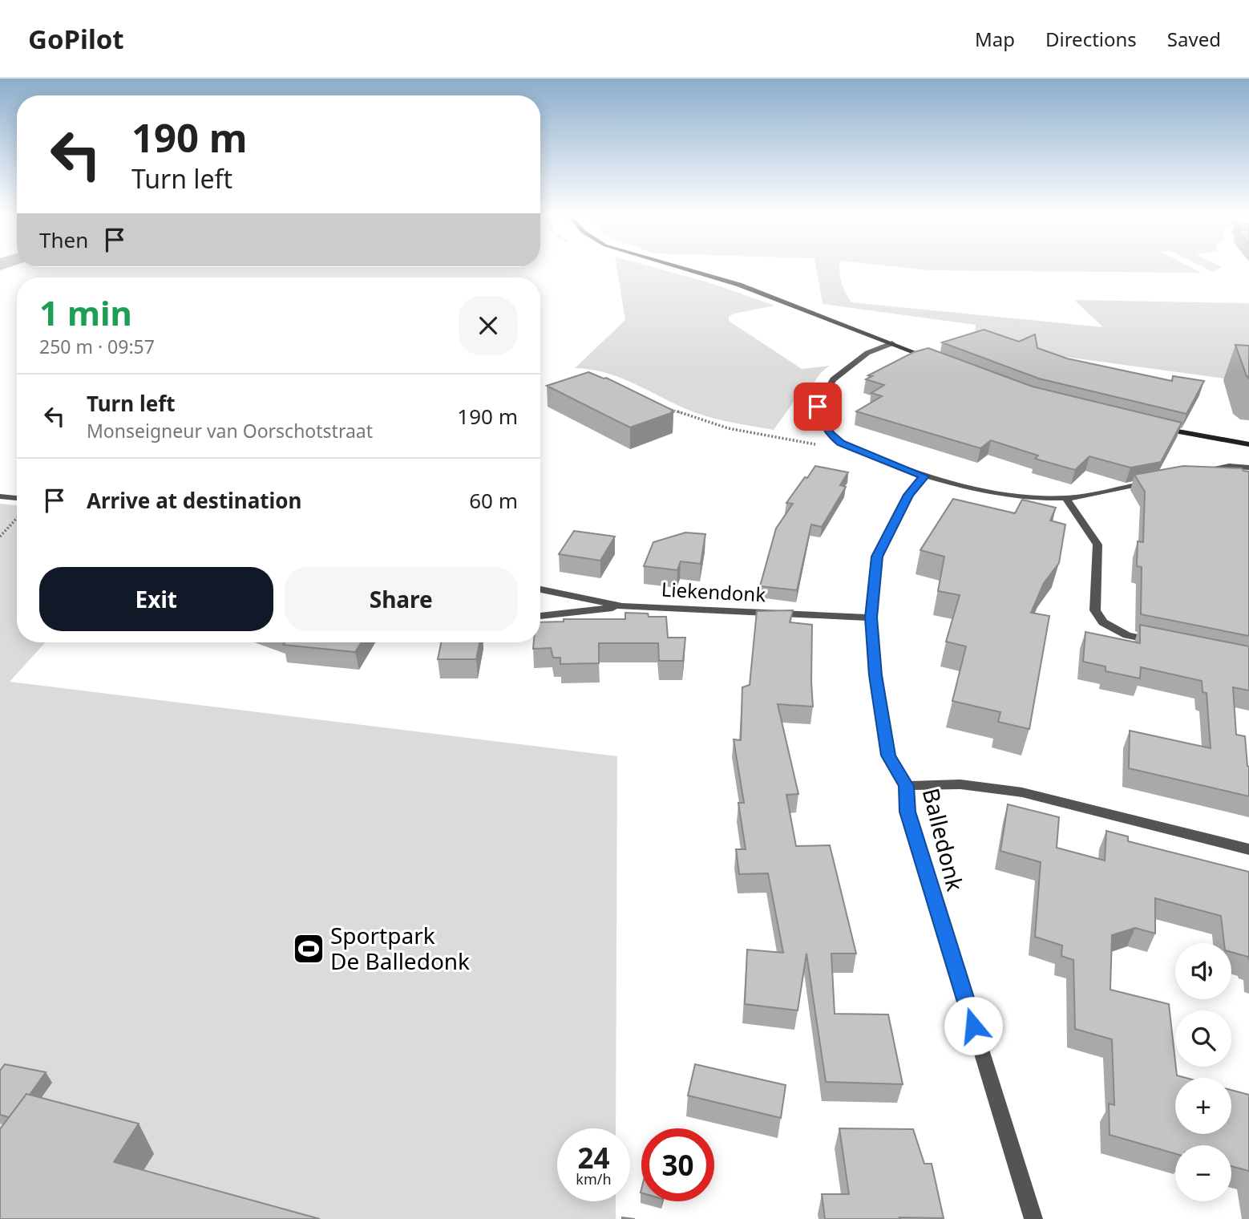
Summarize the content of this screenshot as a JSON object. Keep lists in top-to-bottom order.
{
  "streets": {
    "street": ["Liekendonk", "Balledonk"]
  },
  "crossings": [
    ["Liekendonk", "Balledonk"]
  ],
  "places": {
    "sports": ["Sportpark De Balledonk"]
  },
  "page": {
    "header": "GoPilot",
    "nav": ["Map", "Directions", "Saved"],
    "turn": ["190 m", "Turn left"],
    "then": "Then",
    "heading": ["1 min", "250 m · 09:57"],
    "list": [
      {
        "name": "Turn left",
        "note": "Monseigneur van Oorschotstraat",
        "value": "190 m"
      },
      {
        "name": "Arrive at destination",
        "value": "60 m"
      }
    ],
    "buttons": ["Exit", "Share"],
    "map_buttons": ["+", "−"],
    "speed": "24 km/h",
    "limit": "30"
  }
}
